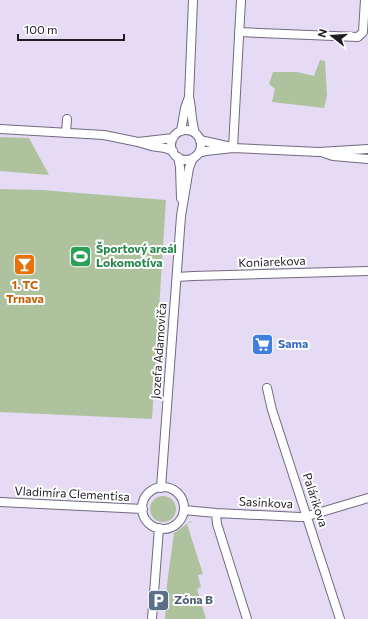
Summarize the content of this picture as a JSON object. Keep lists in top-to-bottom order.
{
  "streets": {
    "street": [
      "Koniarekova",
      "Jozefa Adamoviča",
      "Vladimíra Clementisa",
      "Palárikova",
      "Sasinkova"
    ]
  },
  "crossings": [
    ["Koniarekova", "Jozefa Adamoviča"],
    ["Jozefa Adamoviča", "Vladimíra Clementisa"],
    ["Jozefa Adamoviča", "Sasinkova"],
    ["Vladimíra Clementisa", "Sasinkova"],
    ["Palárikova", "Sasinkova"]
  ],
  "places": {
    "sports": ["Športový areál Lokomotíva"],
    "bar": ["1. TC Trnava"],
    "supermarket": ["Sama"],
    "parking": ["Zóna B"]
  },
  "scale_bar": "100 m",
  "north": "left"
}
